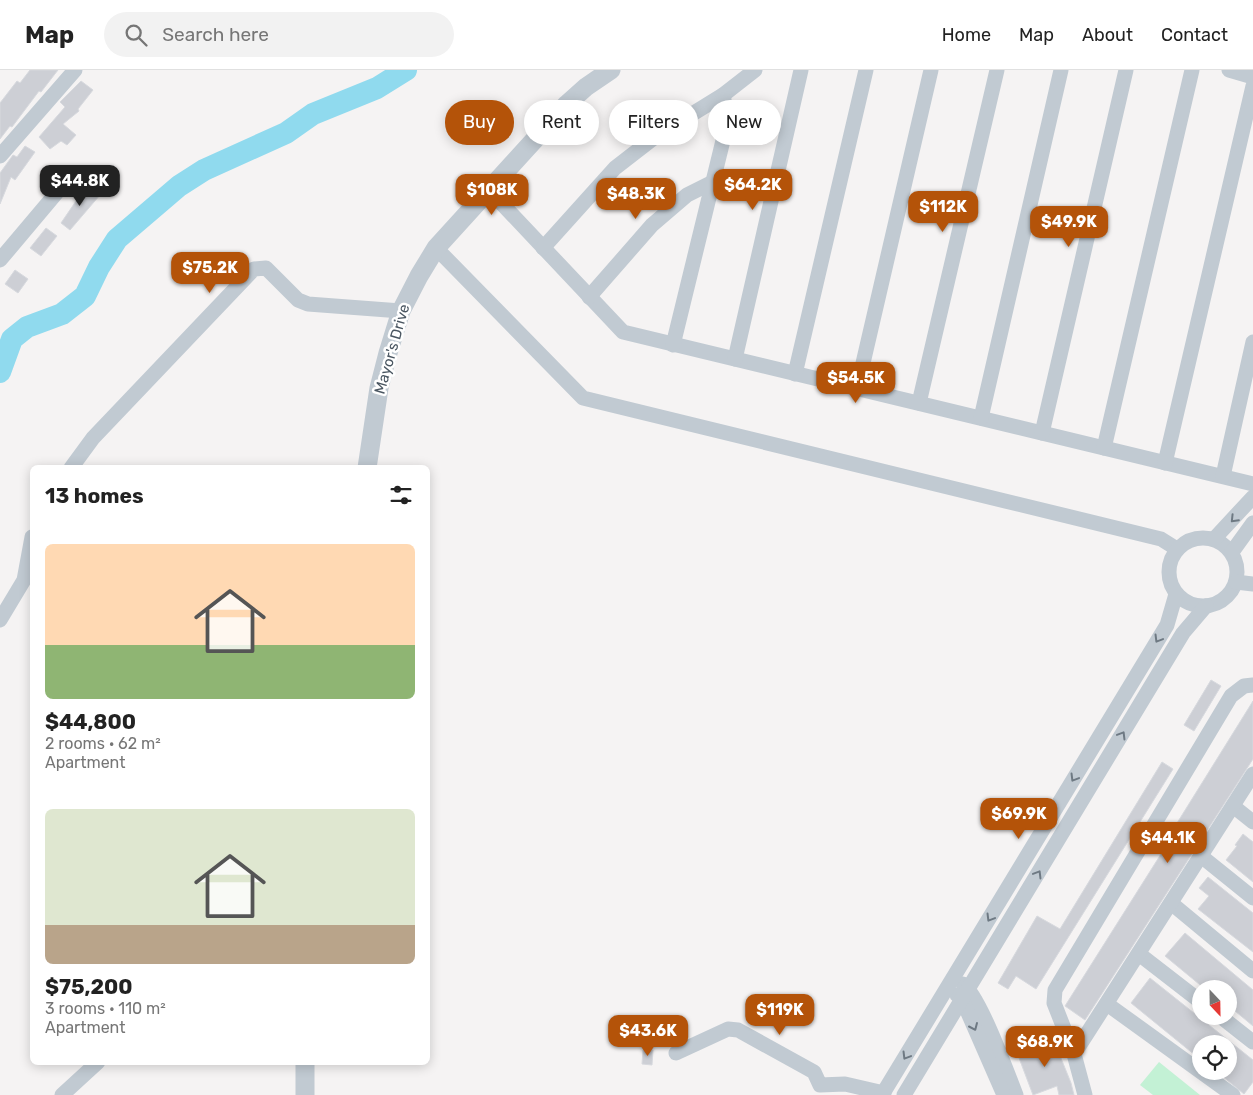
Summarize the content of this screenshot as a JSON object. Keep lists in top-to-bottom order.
{
  "streets": {
    "street": ["Mayor's Drive"]
  },
  "north": "bottom",
  "page": {
    "header": "Map",
    "search": "Search here",
    "nav": [
      "Home",
      "Map",
      "About",
      "Contact"
    ],
    "chip": [
      "Buy",
      "Rent",
      "Filters",
      "New"
    ],
    "price": [
      "$44.8K",
      "$64.2K",
      "$108K",
      "$48.3K",
      "$112K",
      "$49.9K",
      "$75.2K",
      "$54.5K",
      "$69.9K",
      "$44.1K",
      "$119K",
      "$43.6K",
      "$68.9K"
    ],
    "heading": "13 homes",
    "list": [
      {
        "name": "$44,800",
        "note": "2 rooms · 62 m² · Apartment"
      },
      {
        "name": "$75,200",
        "note": "3 rooms · 110 m² · Apartment"
      }
    ]
  }
}
